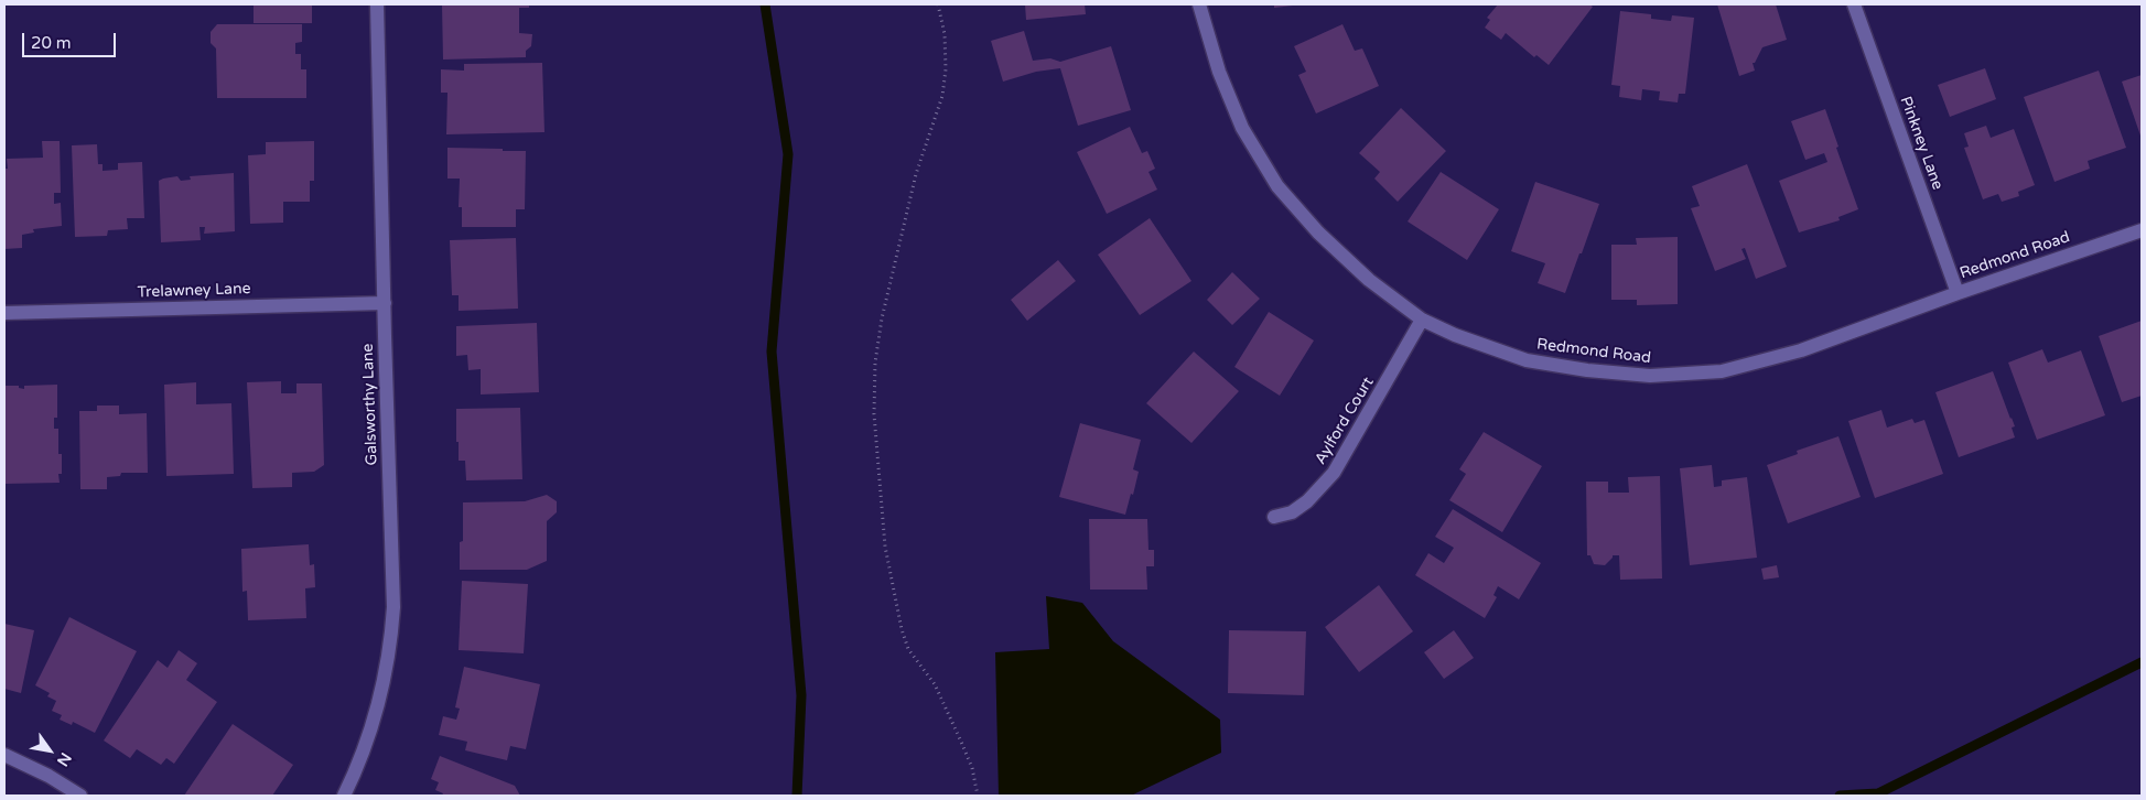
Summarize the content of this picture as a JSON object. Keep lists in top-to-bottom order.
{
  "streets": {
    "street": [
      "Pinkney Lane",
      "Redmond Road",
      "Trelawney Lane",
      "Galsworthy Lane",
      "Aylford Court"
    ]
  },
  "crossings": [
    ["Pinkney Lane", "Redmond Road"],
    ["Redmond Road", "Aylford Court"],
    ["Trelawney Lane", "Galsworthy Lane"]
  ],
  "scale_bar": "20 m",
  "north": "bottom right"
}
